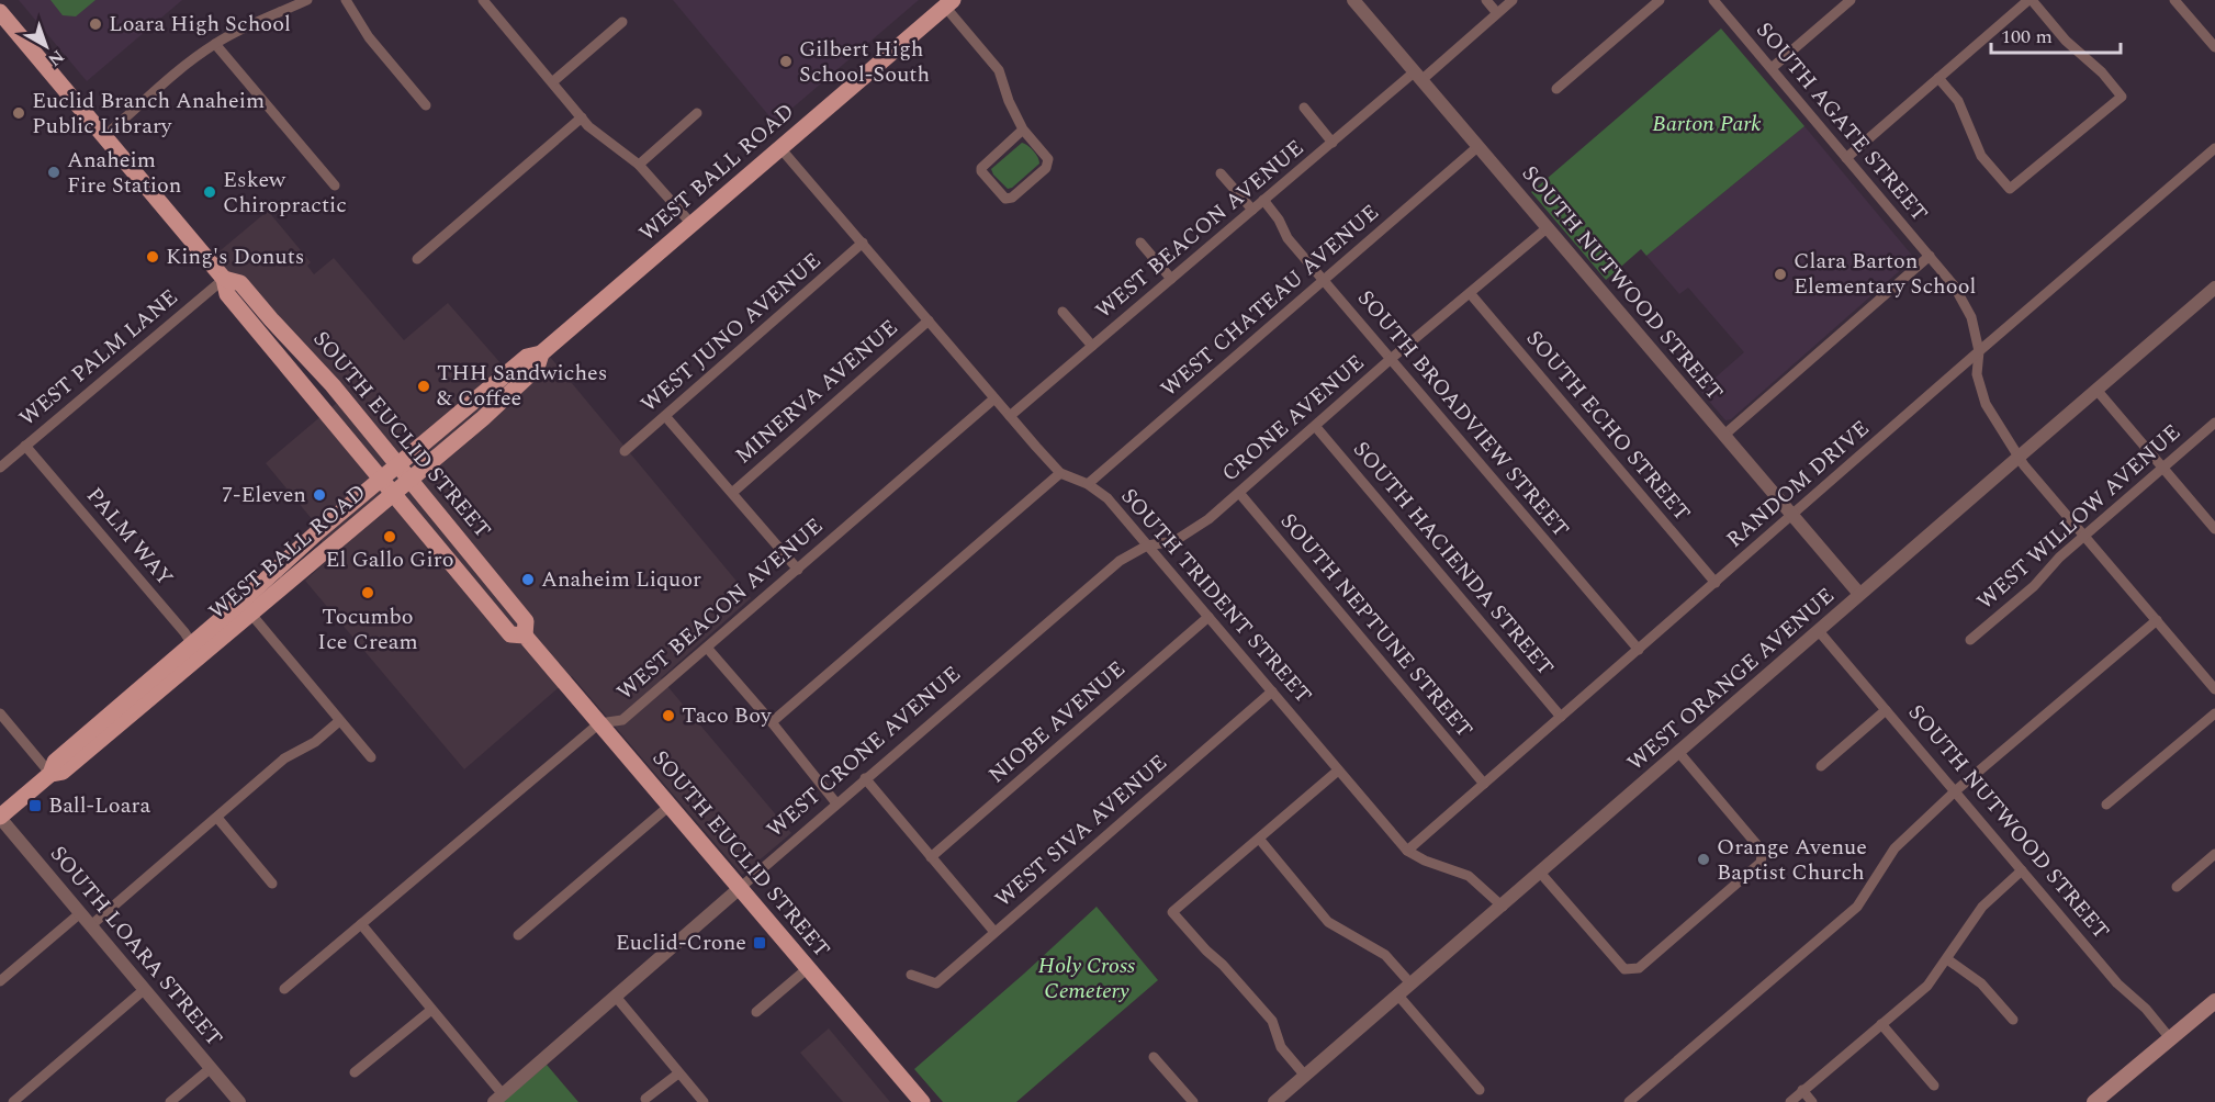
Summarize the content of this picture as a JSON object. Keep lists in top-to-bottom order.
{
  "streets": {
    "main road": ["WEST BALL ROAD", "SOUTH EUCLID STREET"],
    "street": [
      "SOUTH AGATE STREET",
      "WEST BEACON AVENUE",
      "SOUTH NUTWOOD STREET",
      "WEST CHATEAU AVENUE",
      "WEST JUNO AVENUE",
      "WEST PALM LANE",
      "MINERVA AVENUE",
      "SOUTH BROADVIEW STREET",
      "CRONE AVENUE",
      "SOUTH ECHO STREET",
      "RANDOM DRIVE",
      "WEST WILLOW AVENUE",
      "PALM WAY",
      "SOUTH HACIENDA STREET",
      "SOUTH TRIDENT STREET",
      "SOUTH NEPTUNE STREET",
      "WEST ORANGE AVENUE",
      "NIOBE AVENUE",
      "WEST CRONE AVENUE",
      "WEST SIVA AVENUE",
      "SOUTH LOARA STREET"
    ]
  },
  "crossings": [
    ["SOUTH AGATE STREET", "RANDOM DRIVE"],
    ["SOUTH AGATE STREET", "WEST WILLOW AVENUE"],
    ["SOUTH AGATE STREET", "WEST ORANGE AVENUE"],
    ["WEST BALL ROAD", "SOUTH EUCLID STREET"],
    ["WEST BALL ROAD", "PALM WAY"],
    ["WEST BALL ROAD", "SOUTH TRIDENT STREET"],
    ["WEST BALL ROAD", "SOUTH LOARA STREET"],
    ["WEST BEACON AVENUE", "SOUTH NUTWOOD STREET"],
    ["WEST BEACON AVENUE", "SOUTH BROADVIEW STREET"],
    ["WEST BEACON AVENUE", "SOUTH EUCLID STREET"],
    ["WEST BEACON AVENUE", "SOUTH TRIDENT STREET"],
    ["SOUTH NUTWOOD STREET", "WEST CHATEAU AVENUE"],
    ["SOUTH NUTWOOD STREET", "CRONE AVENUE"],
    ["SOUTH NUTWOOD STREET", "RANDOM DRIVE"],
    ["SOUTH NUTWOOD STREET", "WEST ORANGE AVENUE"],
    ["WEST CHATEAU AVENUE", "SOUTH BROADVIEW STREET"],
    ["WEST CHATEAU AVENUE", "SOUTH TRIDENT STREET"],
    ["WEST JUNO AVENUE", "SOUTH TRIDENT STREET"],
    ["WEST PALM LANE", "SOUTH EUCLID STREET"],
    ["WEST PALM LANE", "PALM WAY"],
    ["MINERVA AVENUE", "SOUTH TRIDENT STREET"],
    ["SOUTH BROADVIEW STREET", "CRONE AVENUE"],
    ["SOUTH BROADVIEW STREET", "RANDOM DRIVE"],
    ["CRONE AVENUE", "SOUTH ECHO STREET"],
    ["CRONE AVENUE", "SOUTH HACIENDA STREET"],
    ["CRONE AVENUE", "SOUTH TRIDENT STREET"],
    ["CRONE AVENUE", "SOUTH NEPTUNE STREET"],
    ["CRONE AVENUE", "WEST CRONE AVENUE"],
    ["SOUTH ECHO STREET", "RANDOM DRIVE"],
    ["SOUTH EUCLID STREET", "WEST CRONE AVENUE"],
    ["RANDOM DRIVE", "SOUTH HACIENDA STREET"],
    ["RANDOM DRIVE", "SOUTH TRIDENT STREET"],
    ["RANDOM DRIVE", "SOUTH NEPTUNE STREET"],
    ["SOUTH TRIDENT STREET", "WEST ORANGE AVENUE"],
    ["SOUTH TRIDENT STREET", "NIOBE AVENUE"],
    ["SOUTH TRIDENT STREET", "WEST CRONE AVENUE"],
    ["SOUTH TRIDENT STREET", "WEST SIVA AVENUE"]
  ],
  "parks": ["Barton Park", "Holy Cross Cemetery"],
  "places": {
    "other": [
      "Loara High School",
      "Gilbert High School-South",
      "Euclid Branch Anaheim Public Library",
      "Anaheim Fire Station",
      "Eskew Chiropractic",
      "King's Donuts",
      "Clara Barton Elementary School",
      "THH Sandwiches & Coffee",
      "7-Eleven",
      "El Gallo Giro",
      "Anaheim Liquor",
      "Tocumbo Ice Cream",
      "Taco Boy",
      "Orange Avenue Baptist Church"
    ],
    "transit": ["Ball-Loara", "Euclid-Crone"]
  },
  "scale_bar": "100 m",
  "north": "bottom right"
}
